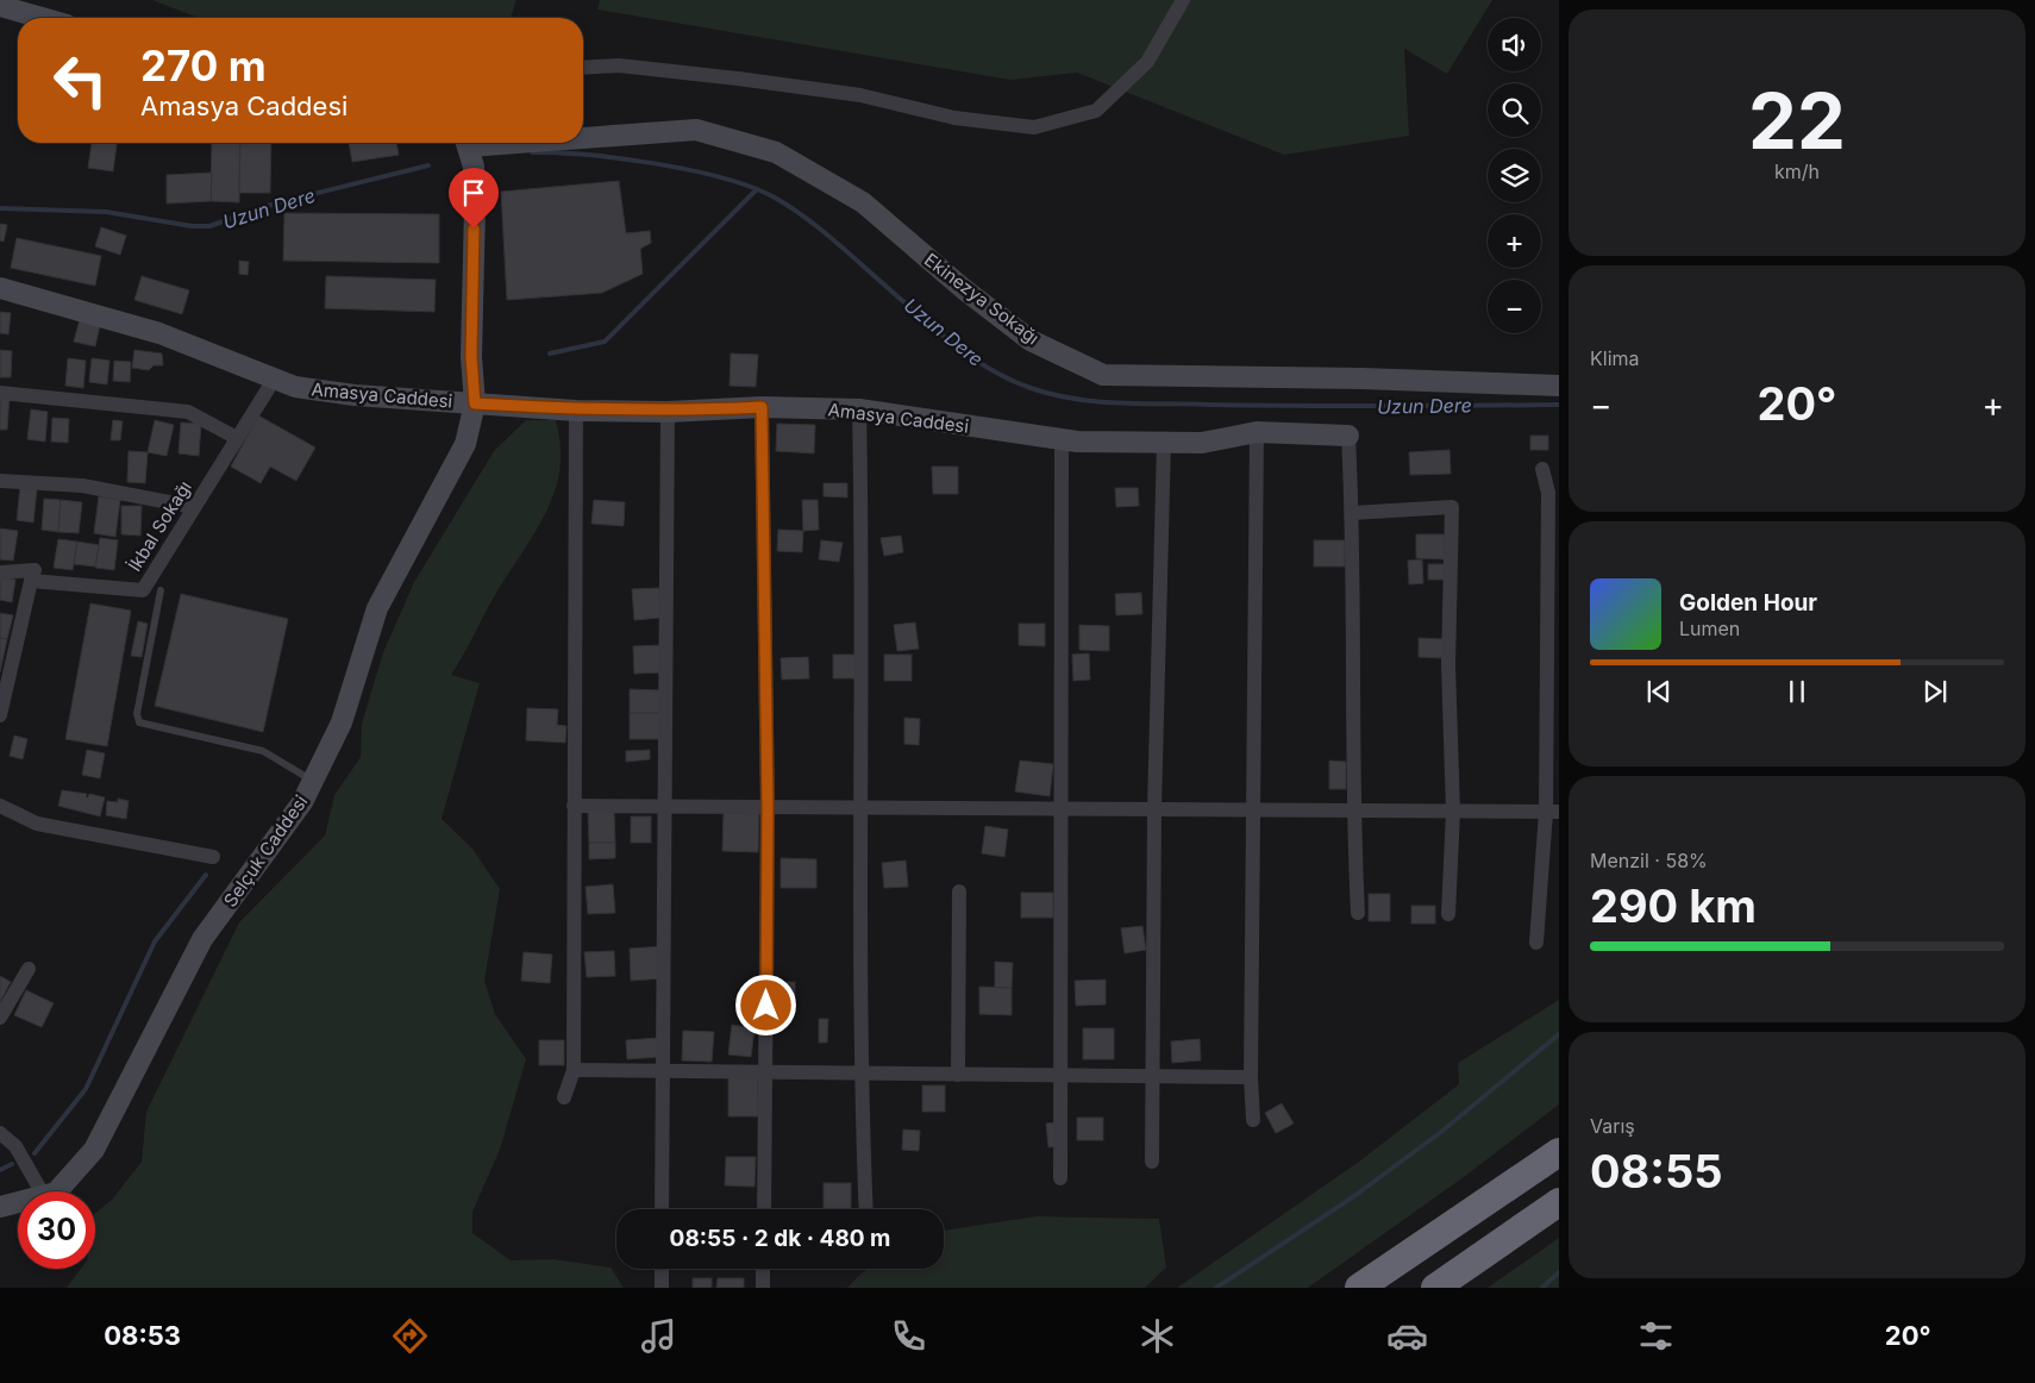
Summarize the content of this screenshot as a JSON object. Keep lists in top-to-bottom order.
{
  "streets": {
    "street": [
      "Ekinezya Sokağı",
      "Amasya Caddesi",
      "İkbal Sokağı",
      "Selçuk Caddesi"
    ]
  },
  "crossings": [
    ["Amasya Caddesi", "İkbal Sokağı"],
    ["Amasya Caddesi", "Selçuk Caddesi"]
  ],
  "water": ["Uzun Dere"],
  "page": {
    "tile": [
      ["22", "km/h"],
      "Klima",
      ["Menzil · 58%", "290 km"],
      ["Varış", "08:55"]
    ],
    "map_buttons": ["+", "−"],
    "turn": ["270 m", "Amasya Caddesi"],
    "heat": ["−", "20°", "+"],
    "song": ["Golden Hour", "Lumen"],
    "limit": "30",
    "trip": "08:55 · 2 dk · 480 m",
    "tabs": ["08:53", "20°"]
  }
}
